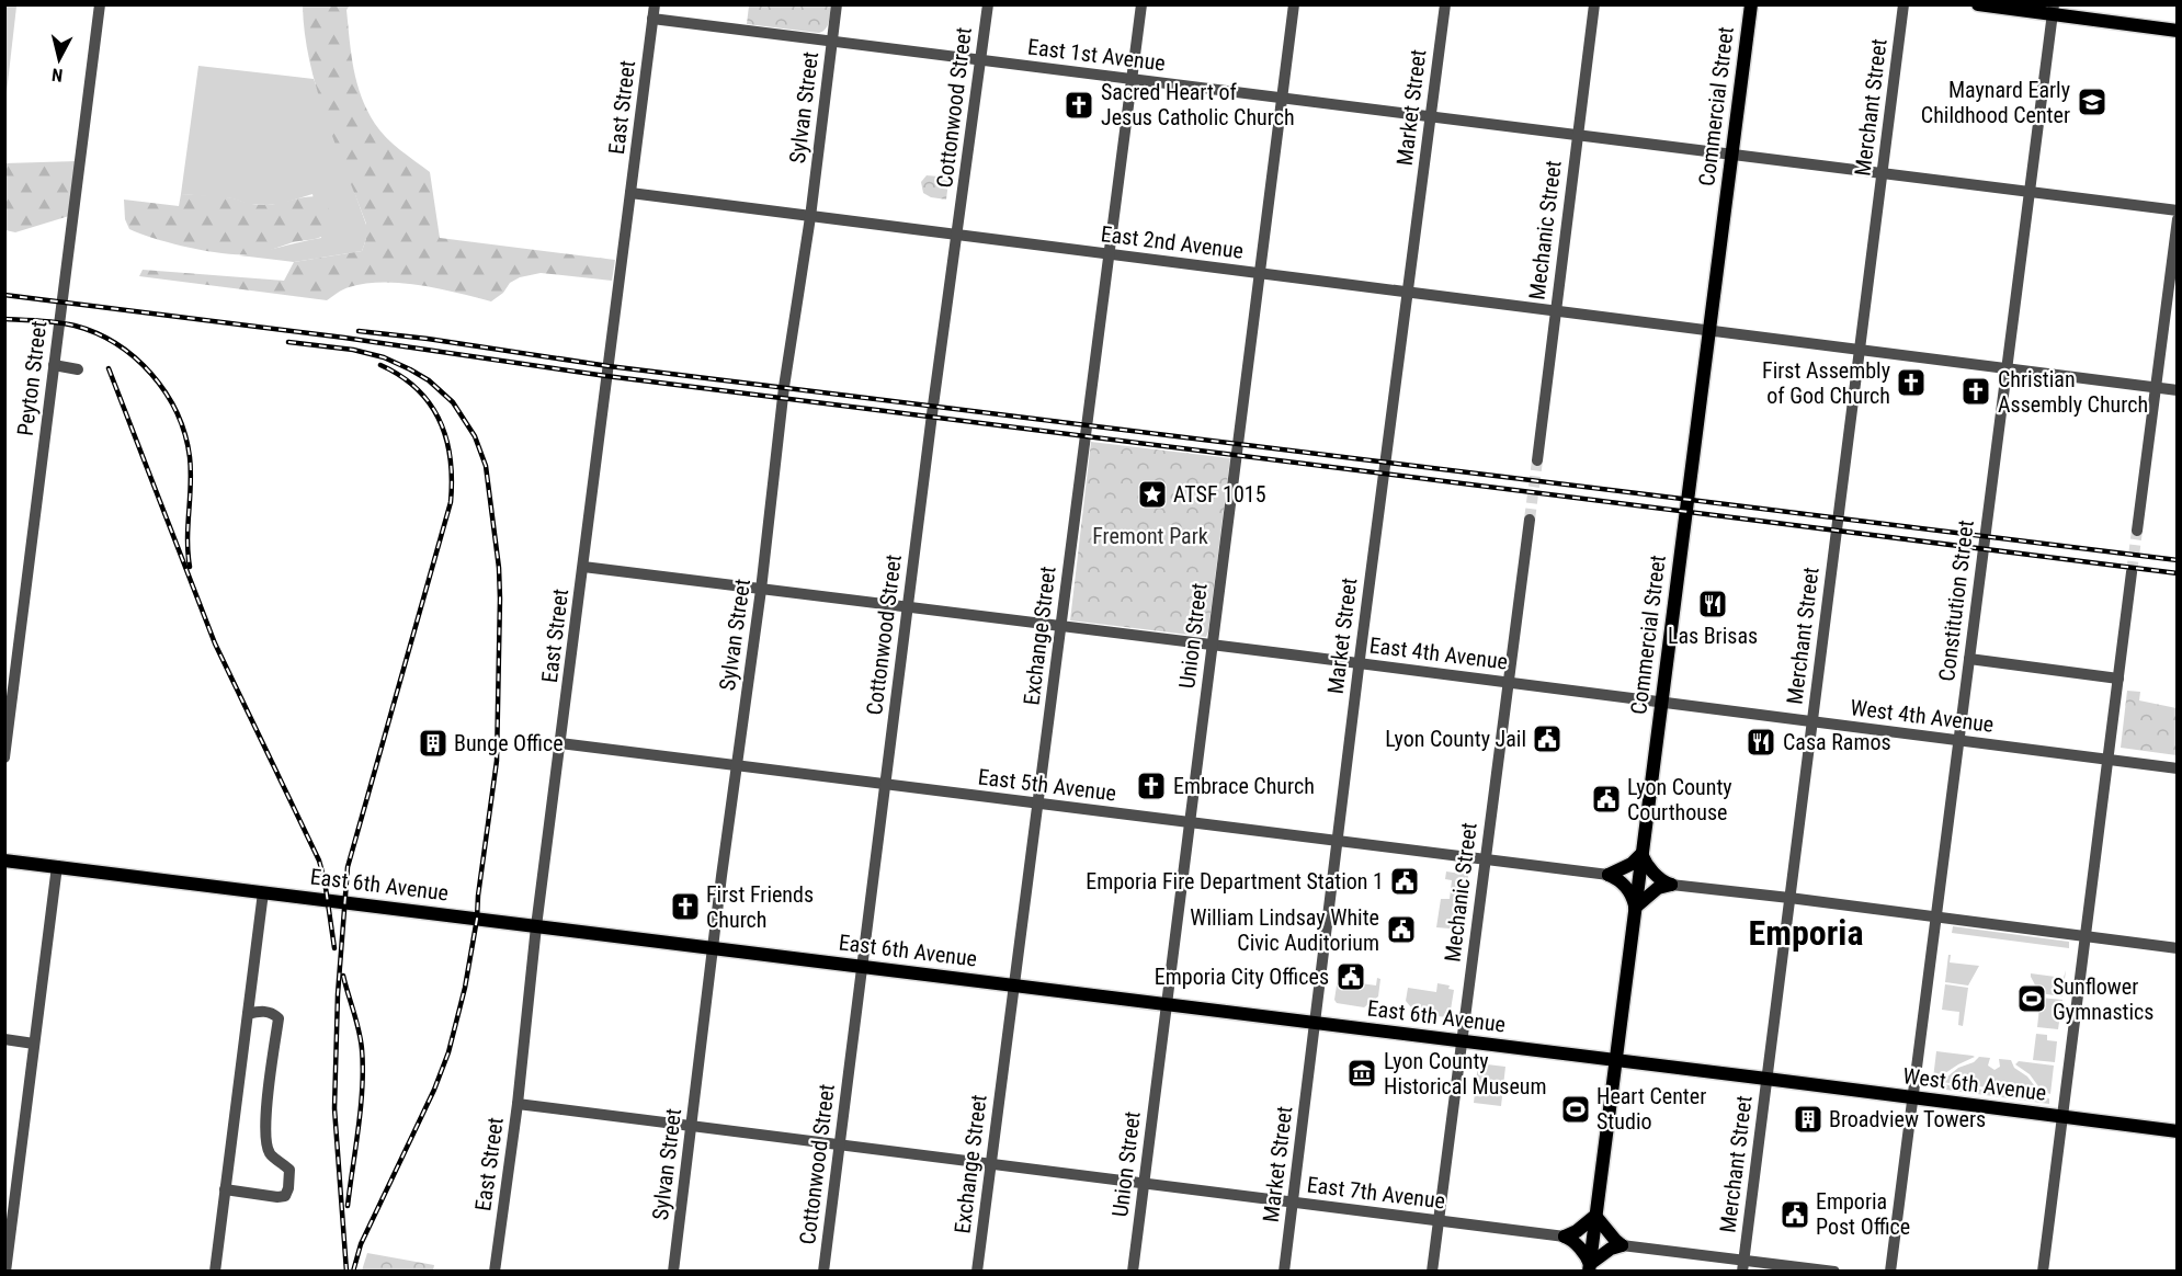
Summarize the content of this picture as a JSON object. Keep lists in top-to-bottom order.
{
  "streets": {
    "main road": ["Commercial Street", "East 6th Avenue", "West 6th Avenue"],
    "street": [
      "East 1st Avenue",
      "East Street",
      "Sylvan Street",
      "Cottonwood Street",
      "Market Street",
      "Merchant Street",
      "Mechanic Street",
      "East 2nd Avenue",
      "Peyton Street",
      "Constitution Street",
      "Exchange Street",
      "Union Street",
      "East 4th Avenue",
      "West 4th Avenue",
      "East 5th Avenue",
      "East 7th Avenue"
    ]
  },
  "crossings": [
    ["East 1st Avenue", "Commercial Street"],
    ["East 1st Avenue", "East Street"],
    ["East 1st Avenue", "Sylvan Street"],
    ["East 1st Avenue", "Cottonwood Street"],
    ["East 1st Avenue", "Market Street"],
    ["East 1st Avenue", "Merchant Street"],
    ["East 1st Avenue", "Mechanic Street"],
    ["East 1st Avenue", "Constitution Street"],
    ["East 1st Avenue", "Exchange Street"],
    ["East 1st Avenue", "Union Street"],
    ["Commercial Street", "East 2nd Avenue"],
    ["Commercial Street", "East 4th Avenue"],
    ["Commercial Street", "West 4th Avenue"],
    ["Commercial Street", "East 6th Avenue"],
    ["East Street", "East 2nd Avenue"],
    ["East Street", "East 4th Avenue"],
    ["East Street", "East 5th Avenue"],
    ["East Street", "East 6th Avenue"],
    ["East Street", "East 7th Avenue"],
    ["Sylvan Street", "East 2nd Avenue"],
    ["Sylvan Street", "East 4th Avenue"],
    ["Sylvan Street", "East 5th Avenue"],
    ["Sylvan Street", "East 6th Avenue"],
    ["Sylvan Street", "East 7th Avenue"],
    ["Cottonwood Street", "East 2nd Avenue"],
    ["Cottonwood Street", "East 4th Avenue"],
    ["Cottonwood Street", "East 5th Avenue"],
    ["Cottonwood Street", "East 6th Avenue"],
    ["Cottonwood Street", "East 7th Avenue"],
    ["Market Street", "East 2nd Avenue"],
    ["Market Street", "East 4th Avenue"],
    ["Market Street", "East 5th Avenue"],
    ["Market Street", "East 6th Avenue"],
    ["Market Street", "East 7th Avenue"],
    ["Merchant Street", "East 2nd Avenue"],
    ["Merchant Street", "West 4th Avenue"],
    ["Merchant Street", "East 6th Avenue"],
    ["Merchant Street", "West 6th Avenue"],
    ["Mechanic Street", "East 2nd Avenue"],
    ["Mechanic Street", "East 4th Avenue"],
    ["Mechanic Street", "East 5th Avenue"],
    ["Mechanic Street", "East 6th Avenue"],
    ["Mechanic Street", "East 7th Avenue"],
    ["East 2nd Avenue", "Constitution Street"],
    ["East 2nd Avenue", "Exchange Street"],
    ["East 2nd Avenue", "Union Street"],
    ["Constitution Street", "West 4th Avenue"],
    ["Constitution Street", "West 6th Avenue"],
    ["Exchange Street", "East 4th Avenue"],
    ["Exchange Street", "East 5th Avenue"],
    ["Exchange Street", "East 6th Avenue"],
    ["Exchange Street", "East 7th Avenue"],
    ["Union Street", "East 4th Avenue"],
    ["Union Street", "East 5th Avenue"],
    ["Union Street", "East 6th Avenue"],
    ["Union Street", "East 7th Avenue"],
    ["East 4th Avenue", "West 4th Avenue"],
    ["East 6th Avenue", "West 6th Avenue"]
  ],
  "districts": ["Emporia"],
  "parks": ["Fremont Park"],
  "places": {
    "school or university": ["Maynard Early Childhood Center"],
    "church": [
      "Sacred Heart of Jesus Catholic Church",
      "First Assembly of God Church",
      "Christian Assembly Church",
      "Embrace Church",
      "First Friends Church"
    ],
    "place": ["ATSF 1015"],
    "restaurant": ["Las Brisas", "Casa Ramos"],
    "public building": [
      "Lyon County Jail",
      "Lyon County Courthouse",
      "Emporia Fire Department Station 1",
      "William Lindsay White Civic Auditorium",
      "Emporia City Offices",
      "Emporia Post Office"
    ],
    "building": ["Bunge Office", "Broadview Towers"],
    "sports": ["Sunflower Gymnastics", "Heart Center Studio"],
    "museum": ["Lyon County Historical Museum"]
  },
  "north": "bottom"
}
